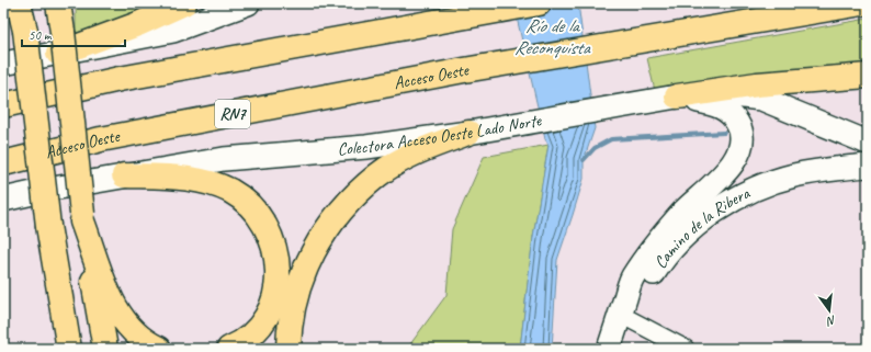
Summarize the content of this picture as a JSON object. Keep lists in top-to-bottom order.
{
  "streets": {
    "highway": ["Acceso Oeste", "RN7"],
    "street": ["Colectora Acceso Oeste Lado Norte", "Camino de la Ribera"]
  },
  "water": ["Río de la Reconquista"],
  "scale_bar": "50 m",
  "north": "bottom"
}
